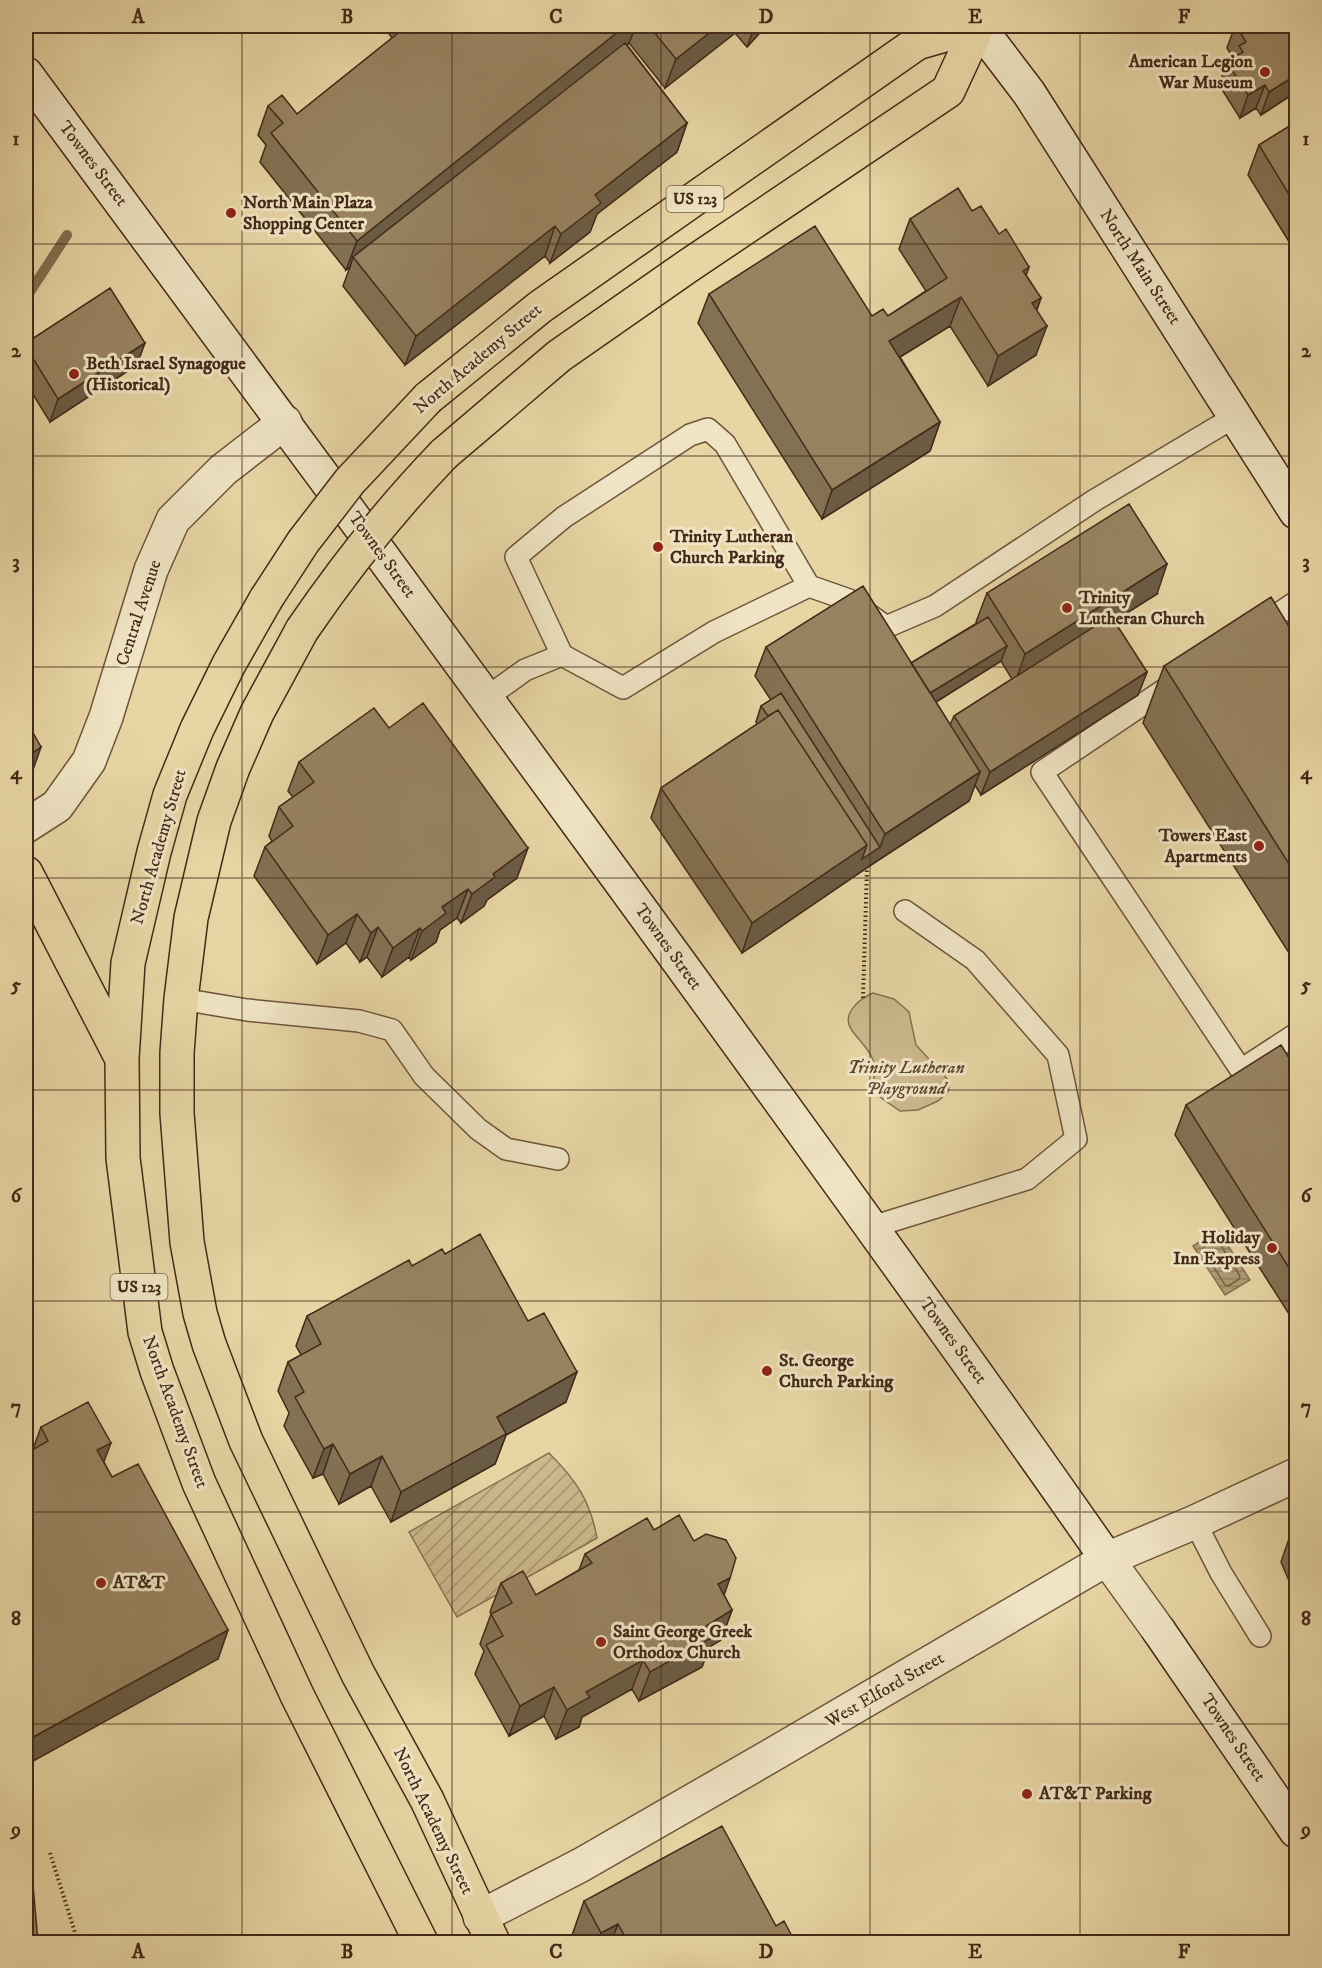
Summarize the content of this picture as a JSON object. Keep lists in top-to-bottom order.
{
  "streets": {
    "highway": ["US 123", "North Academy Street"],
    "street": [
      "Townes Street",
      "North Main Street",
      "Central Avenue",
      "West Elford Street"
    ]
  },
  "crossings": [
    ["Townes Street", "Central Avenue"],
    ["Townes Street", "West Elford Street"],
    ["North Main Street", "North Academy Street"],
    ["North Academy Street", "West Elford Street"]
  ],
  "parks": ["Trinity Lutheran Playground"],
  "places": [
    "American Legion War Museum",
    "North Main Plaza Shopping Center",
    "Beth Israel Synagogue (Historical)",
    "Trinity Lutheran Church Parking",
    "Trinity Lutheran Church",
    "Towers East Apartments",
    "Holiday Inn Express",
    "St. George Church Parking",
    "AT&T",
    "Saint George Greek Orthodox Church",
    "AT&T Parking"
  ],
  "grid": {
    "columns": [
      "A",
      "B",
      "C",
      "D",
      "E",
      "F"
    ],
    "rows": [
      "1",
      "2",
      "3",
      "4",
      "5",
      "6",
      "7",
      "8",
      "9"
    ]
  }
}
